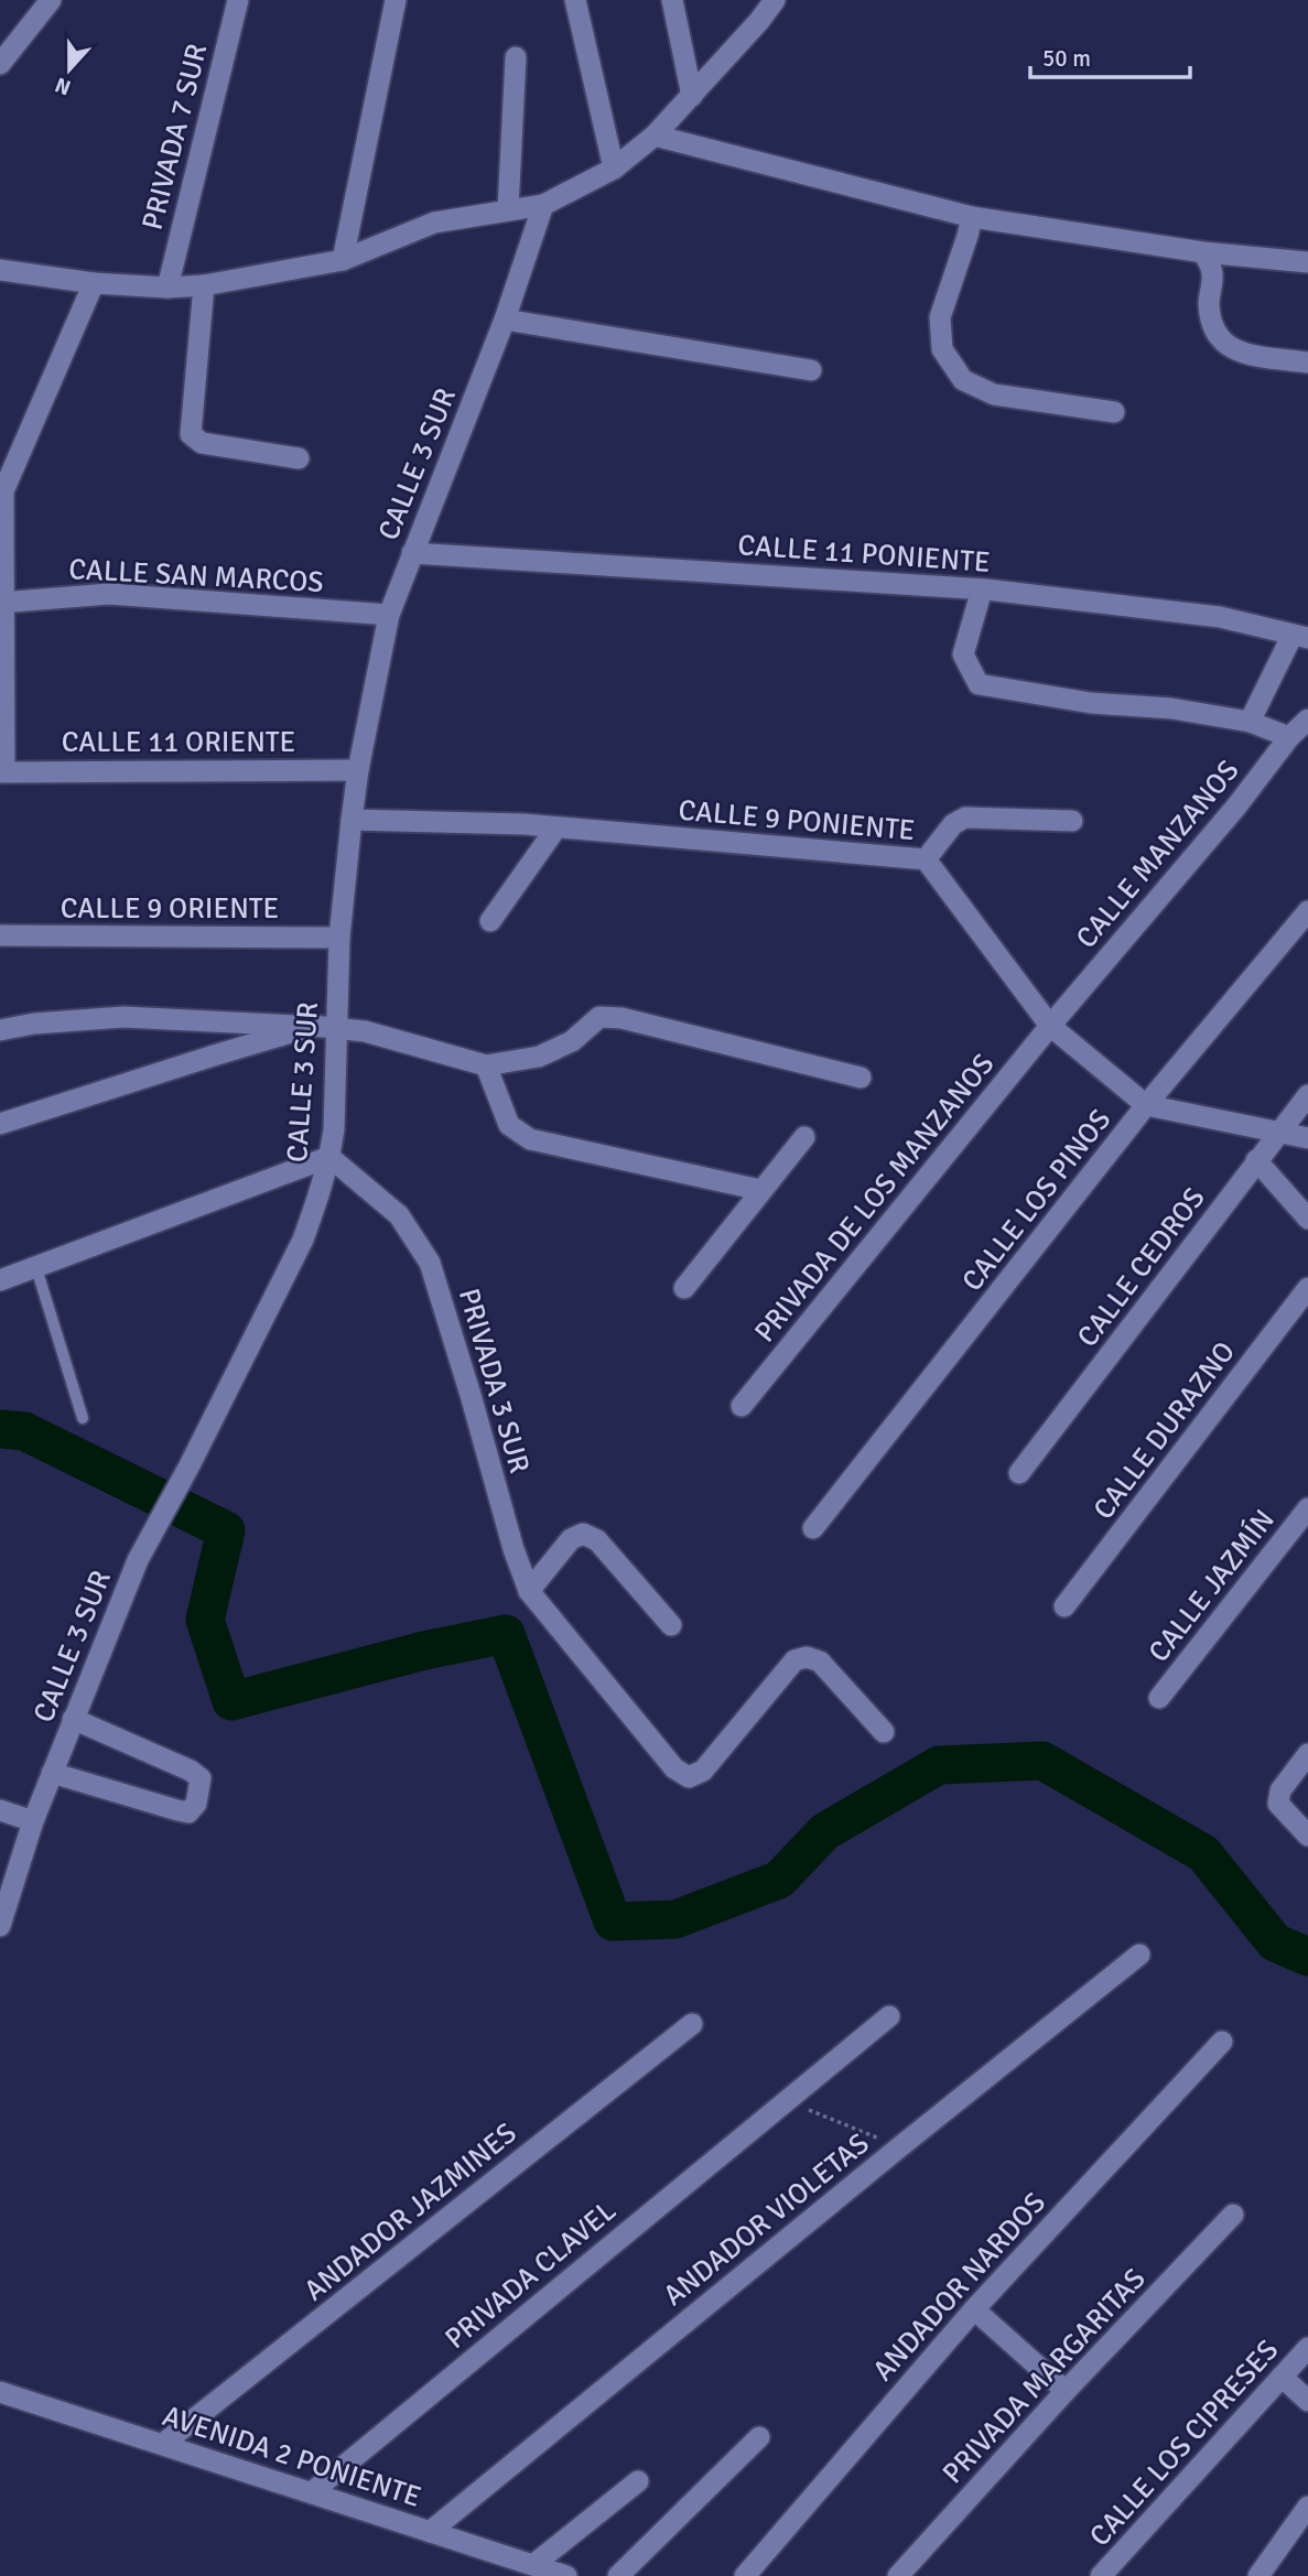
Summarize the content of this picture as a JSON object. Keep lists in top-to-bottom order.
{
  "streets": {
    "street": [
      "PRIVADA 7 SUR",
      "CALLE 3 SUR",
      "CALLE 11 PONIENTE",
      "CALLE SAN MARCOS",
      "CALLE 11 ORIENTE",
      "CALLE 9 PONIENTE",
      "CALLE MANZANOS",
      "CALLE 9 ORIENTE",
      "PRIVADA DE LOS MANZANOS",
      "CALLE LOS PINOS",
      "CALLE CEDROS",
      "PRIVADA 3 SUR",
      "CALLE DURAZNO",
      "CALLE JAZMÍN",
      "ANDADOR JAZMINES",
      "ANDADOR VIOLETAS",
      "PRIVADA CLAVEL",
      "ANDADOR NARDOS",
      "PRIVADA MARGARITAS",
      "CALLE LOS CIPRESES",
      "AVENIDA 2 PONIENTE"
    ]
  },
  "crossings": [
    ["CALLE 3 SUR", "CALLE 11 PONIENTE"],
    ["CALLE 3 SUR", "CALLE SAN MARCOS"],
    ["CALLE 3 SUR", "CALLE 11 ORIENTE"],
    ["CALLE 3 SUR", "CALLE 9 PONIENTE"],
    ["CALLE 3 SUR", "CALLE 9 ORIENTE"],
    ["CALLE 3 SUR", "PRIVADA 3 SUR"],
    ["CALLE 9 PONIENTE", "CALLE MANZANOS"],
    ["CALLE 9 PONIENTE", "PRIVADA DE LOS MANZANOS"],
    ["CALLE 9 PONIENTE", "CALLE LOS PINOS"],
    ["CALLE 9 PONIENTE", "CALLE CEDROS"],
    ["CALLE MANZANOS", "PRIVADA DE LOS MANZANOS"],
    ["ANDADOR JAZMINES", "AVENIDA 2 PONIENTE"],
    ["ANDADOR VIOLETAS", "AVENIDA 2 PONIENTE"],
    ["PRIVADA CLAVEL", "AVENIDA 2 PONIENTE"]
  ],
  "scale_bar": "50 m",
  "north": "bottom"
}
